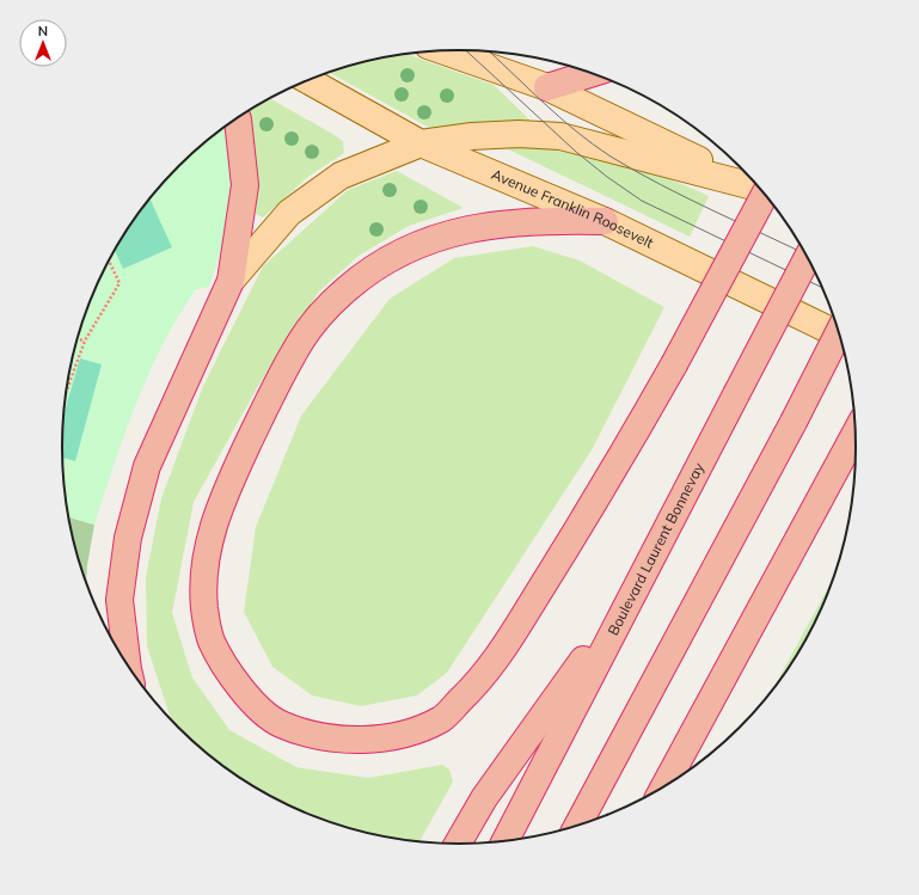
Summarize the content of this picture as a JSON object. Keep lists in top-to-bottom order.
{
  "streets": {
    "highway": ["Boulevard Laurent Bonnevay"],
    "main road": ["Avenue Franklin Roosevelt"]
  },
  "north": "top"
}
